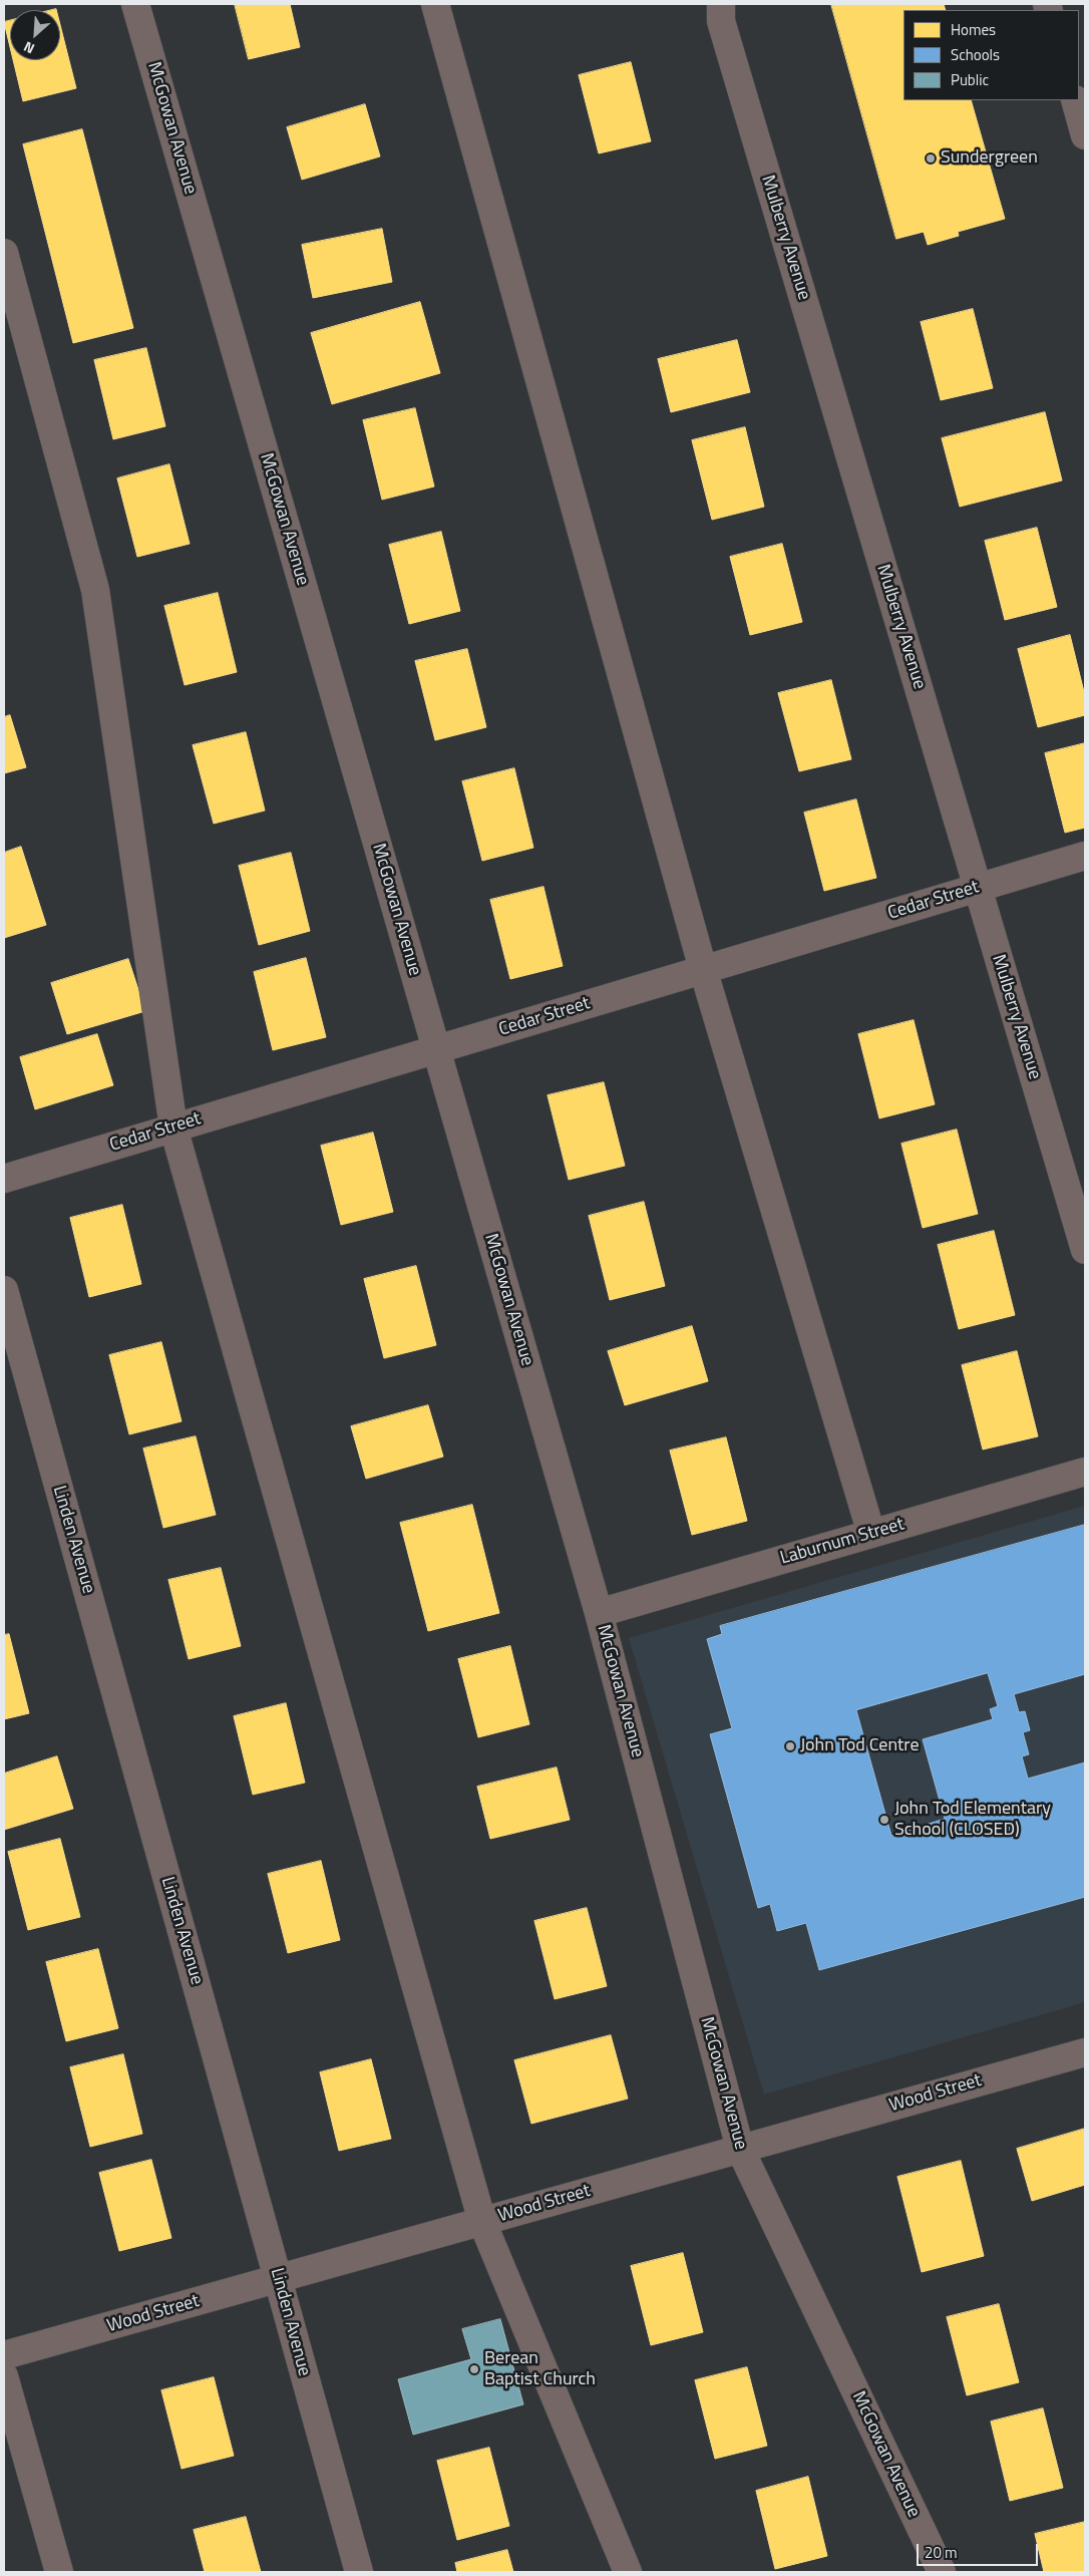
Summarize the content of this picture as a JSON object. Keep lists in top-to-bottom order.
{
  "streets": {
    "street": [
      "McGowan Avenue",
      "Mulberry Avenue",
      "Cedar Street",
      "Linden Avenue",
      "Laburnum Street",
      "Wood Street"
    ]
  },
  "crossings": [
    ["McGowan Avenue", "Cedar Street"],
    ["McGowan Avenue", "Laburnum Street"],
    ["McGowan Avenue", "Wood Street"],
    ["Mulberry Avenue", "Cedar Street"],
    ["Linden Avenue", "Wood Street"]
  ],
  "places": [
    "Sundergreen",
    "John Tod Centre",
    "John Tod Elementary School (CLOSED)",
    "Berean Baptist Church"
  ],
  "legend": ["Homes", "Schools", "Public"],
  "scale_bar": "20 m",
  "north": "bottom left"
}
